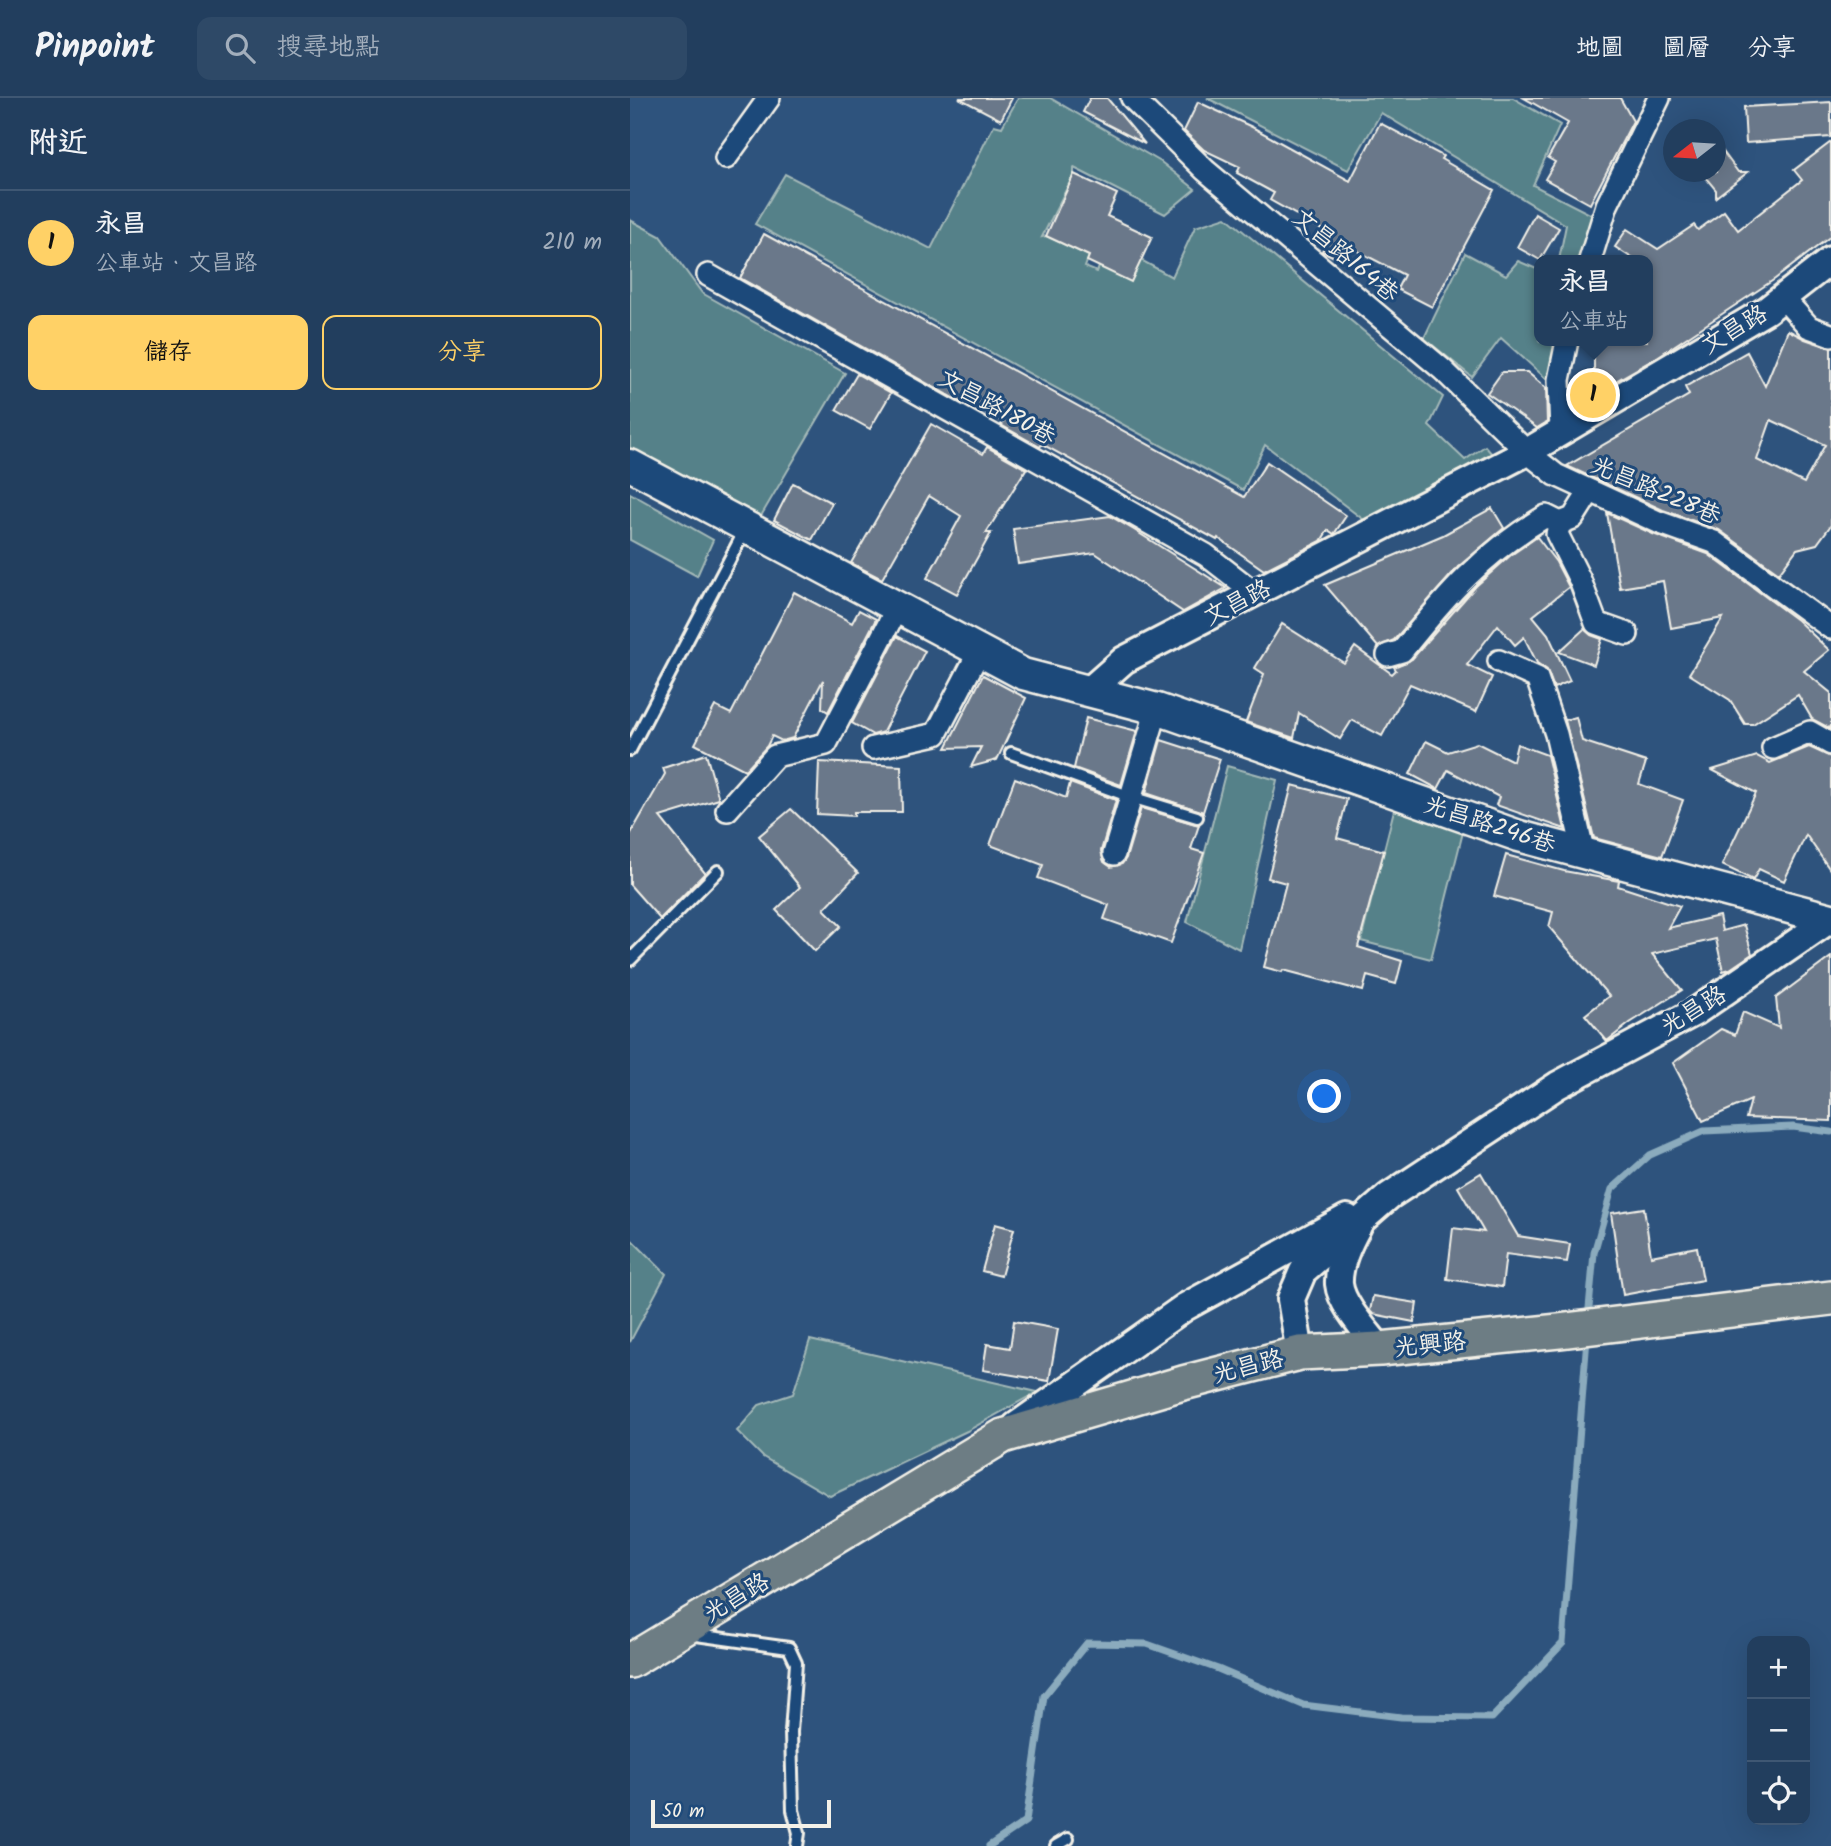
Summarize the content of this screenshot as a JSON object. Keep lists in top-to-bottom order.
{
  "streets": {
    "main road": ["光昌路246巷", "光昌路", "光興路"],
    "street": [
      "文昌路164巷",
      "文昌路",
      "文昌路180巷",
      "光昌路228巷"
    ]
  },
  "crossings": [
    ["文昌路164巷", "文昌路"],
    ["文昌路164巷", "光昌路228巷"],
    ["文昌路", "文昌路180巷"],
    ["文昌路", "光昌路228巷"],
    ["文昌路", "光昌路246巷"],
    ["光昌路246巷", "光昌路"],
    ["光昌路", "光興路"]
  ],
  "scale_bar": "50 m",
  "north": "left",
  "page": {
    "header": "Pinpoint",
    "search": "搜尋地點",
    "nav": ["地圖", "圖層", "分享"],
    "heading": "附近",
    "list": [
      {
        "mark": "1",
        "name": "永昌",
        "note": "公車站 · 文昌路",
        "value": "210 m"
      }
    ],
    "popup": ["永昌", "公車站"],
    "buttons": ["儲存", "分享"],
    "pins": "1",
    "map_buttons": ["+", "−"],
    "scale": "50 m"
  }
}
